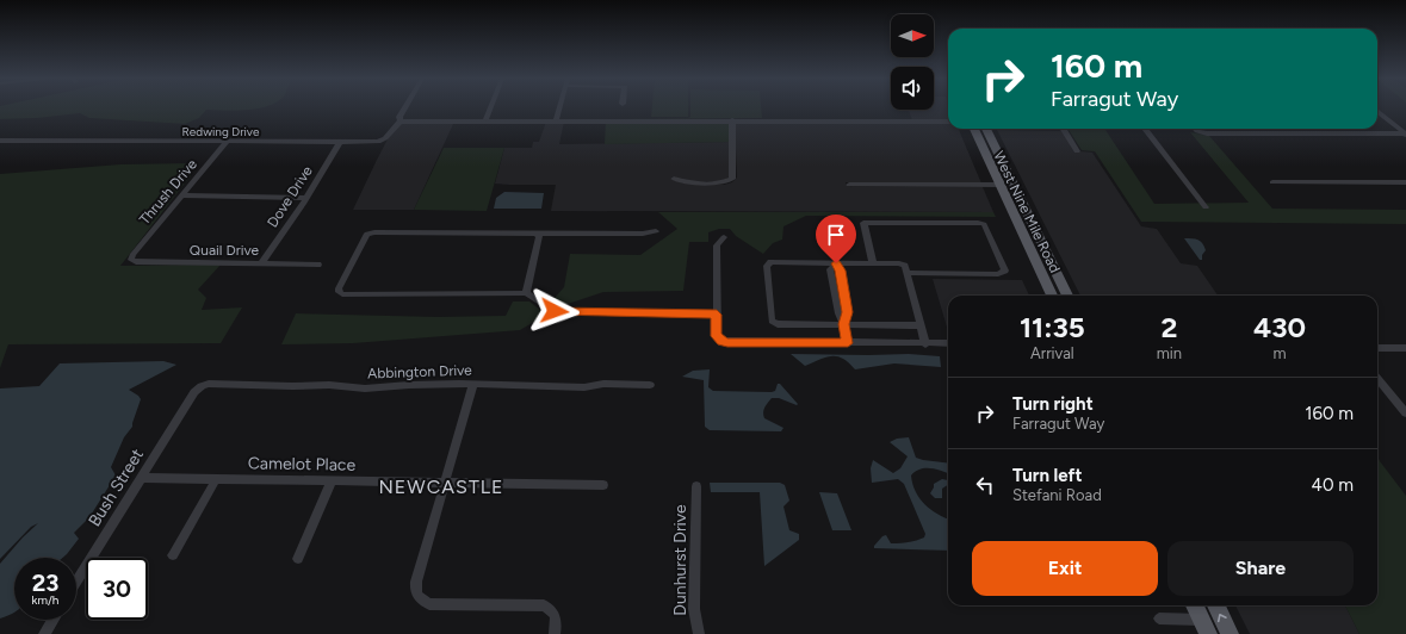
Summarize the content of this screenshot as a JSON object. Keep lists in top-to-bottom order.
{
  "streets": {
    "main road": ["West Nine Mile Road"],
    "street": [
      "Redwing Drive",
      "Thrush Drive",
      "Dove Drive",
      "Quail Drive",
      "Abbington Drive",
      "Camelot Place",
      "Bush Street",
      "Dunhurst Drive"
    ]
  },
  "crossings": [
    ["Redwing Drive", "Thrush Drive"],
    ["Redwing Drive", "Dove Drive"],
    ["Thrush Drive", "Quail Drive"],
    ["Dove Drive", "Quail Drive"],
    ["Abbington Drive", "Bush Street"],
    ["Camelot Place", "Bush Street"]
  ],
  "districts": ["NEWCASTLE"],
  "north": "right",
  "page": {
    "turn": ["160 m", "Farragut Way"],
    "eta": [
      "11:35",
      "Arrival",
      "2",
      "min",
      "430",
      "m"
    ],
    "list": [
      {
        "name": "Turn right",
        "note": "Farragut Way",
        "value": "160 m"
      },
      {
        "name": "Turn left",
        "note": "Stefani Road",
        "value": "40 m"
      }
    ],
    "buttons": ["Exit", "Share"],
    "speed": "23 km/h",
    "limit": "30"
  }
}
